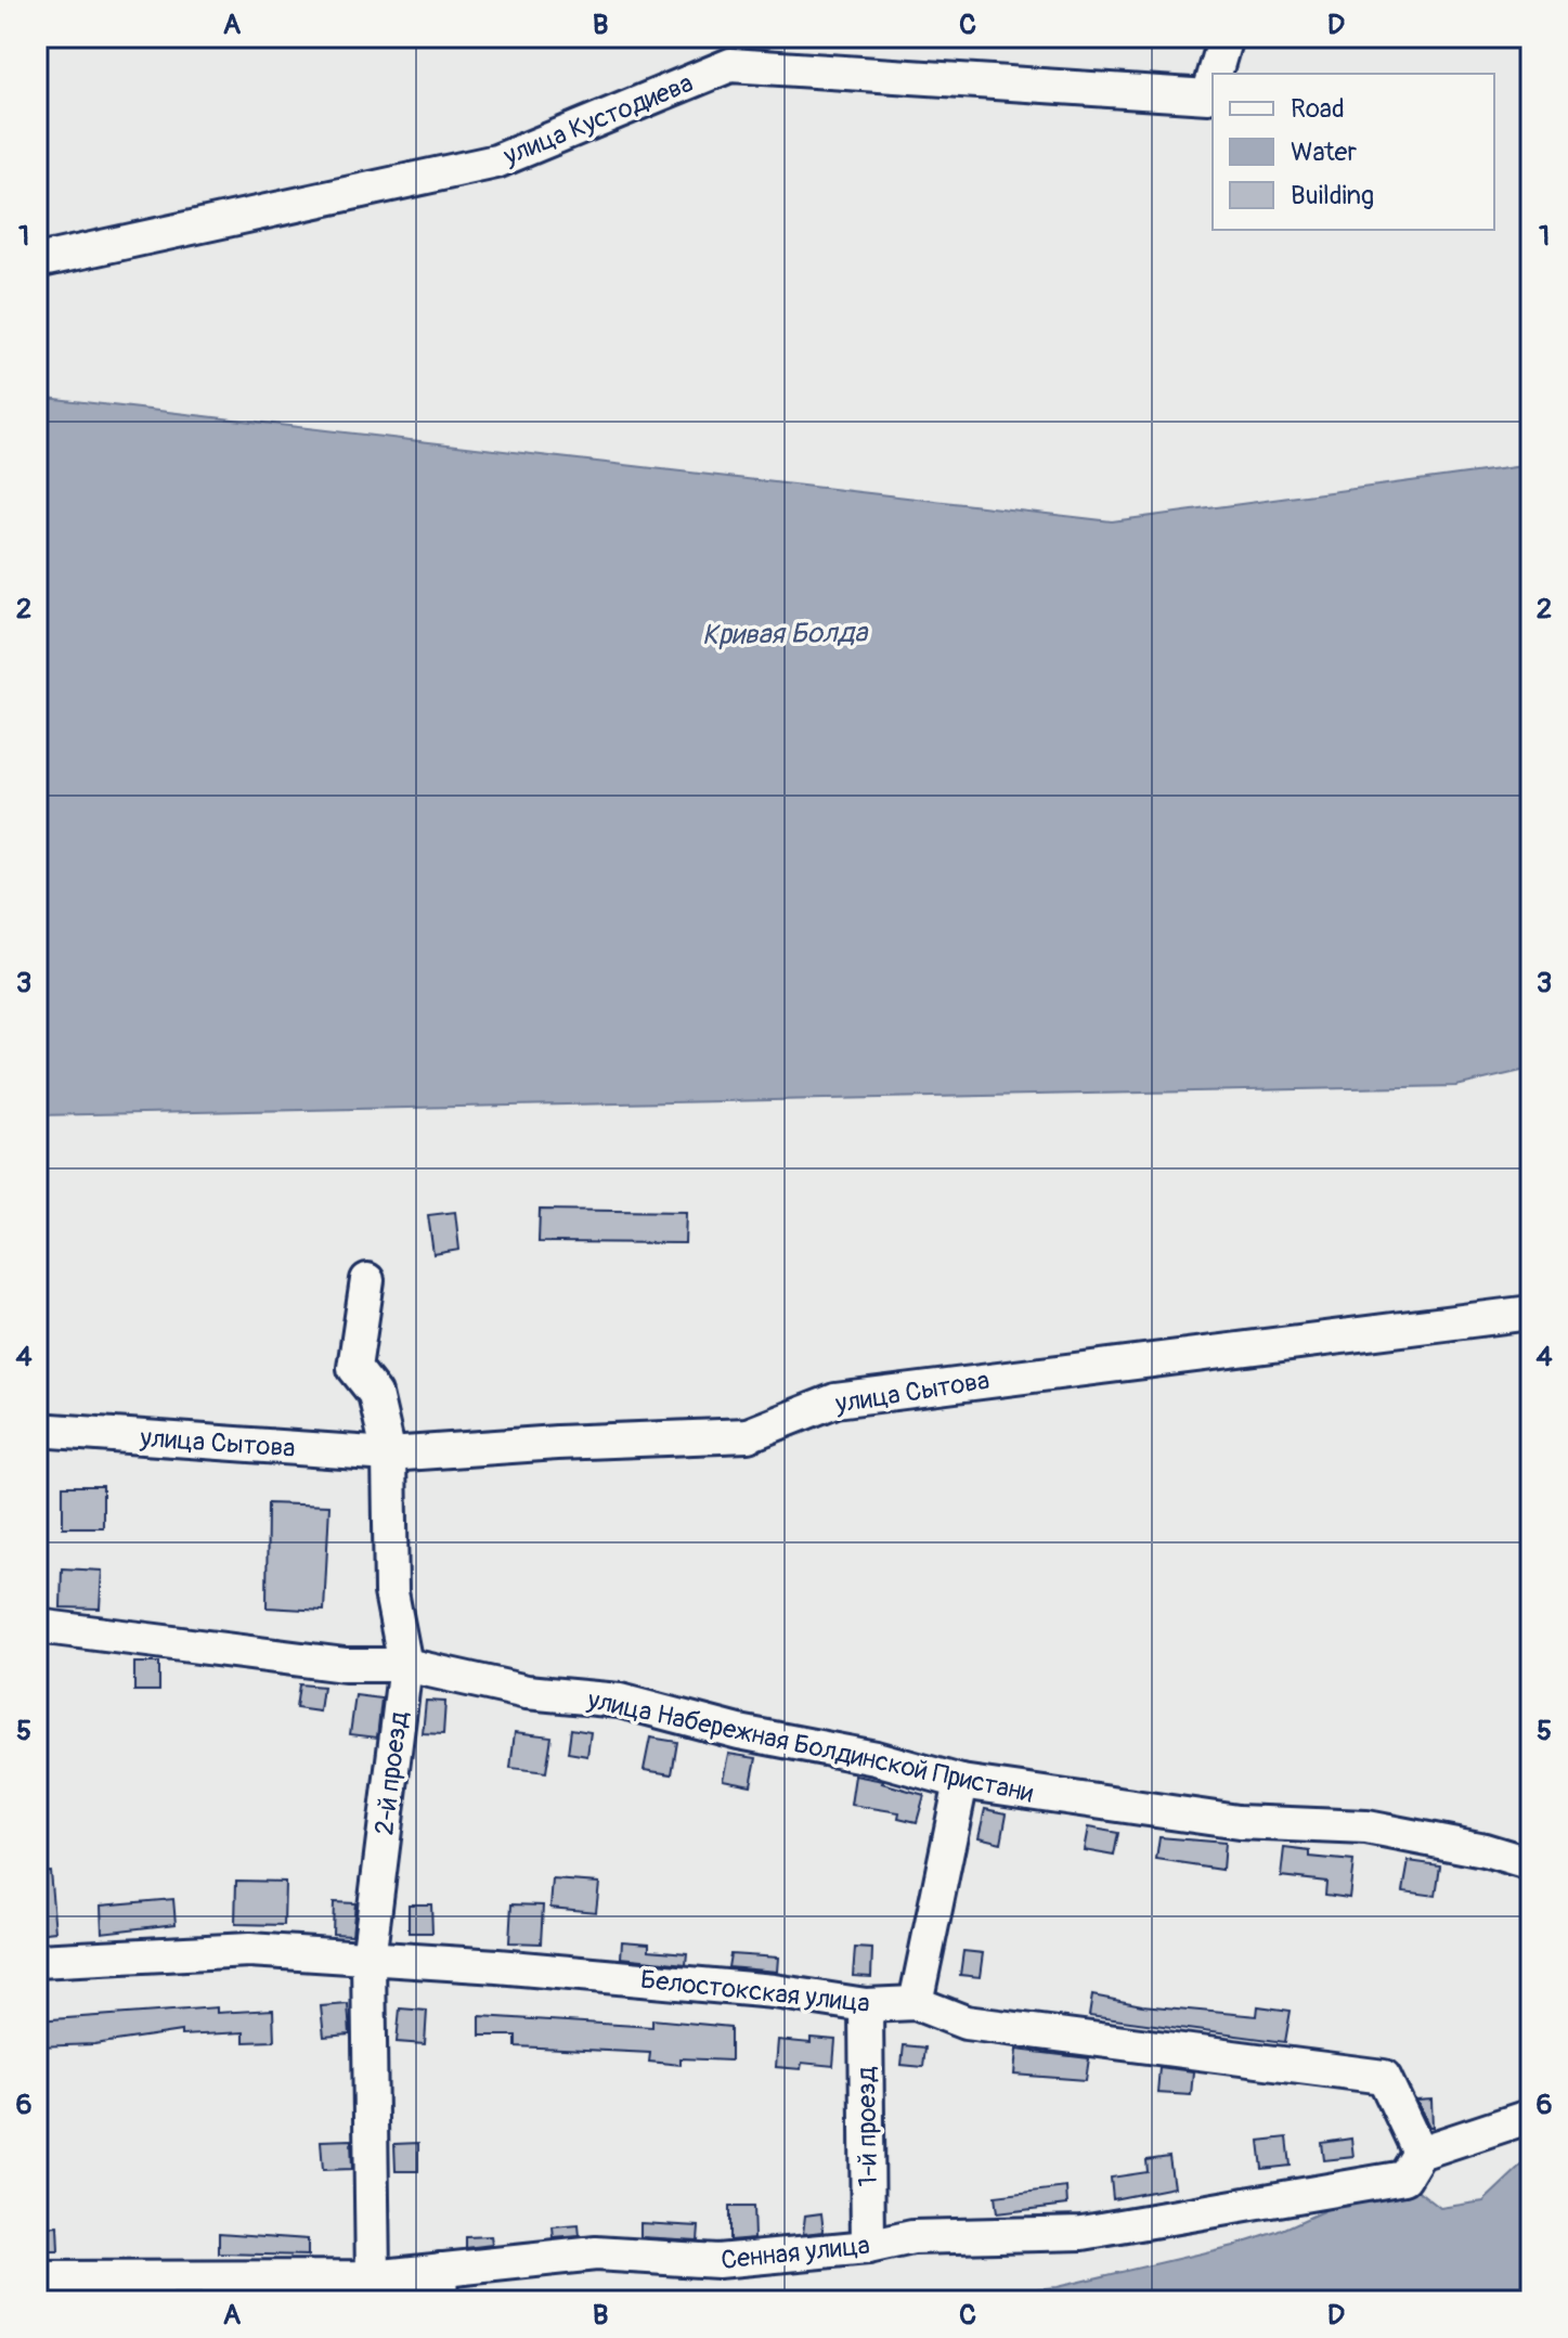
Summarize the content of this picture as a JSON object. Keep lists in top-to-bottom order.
{
  "streets": {
    "street": [
      "улица Кустодиева",
      "улица Сытова",
      "улица Набережная Болдинской Пристани",
      "2-й проезд",
      "Белостокская улица",
      "1-й проезд",
      "Сенная улица"
    ]
  },
  "crossings": [
    ["улица Сытова", "2-й проезд"],
    ["улица Набережная Болдинской Пристани", "2-й проезд"],
    ["2-й проезд", "Белостокская улица"],
    ["2-й проезд", "Сенная улица"],
    ["Белостокская улица", "1-й проезд"],
    ["Белостокская улица", "Сенная улица"],
    ["1-й проезд", "Сенная улица"]
  ],
  "water": ["Кривая Болда"],
  "legend": ["Road", "Water", "Building"],
  "grid": {
    "columns": [
      "A",
      "B",
      "C",
      "D"
    ],
    "rows": [
      "1",
      "2",
      "3",
      "4",
      "5",
      "6"
    ]
  }
}
